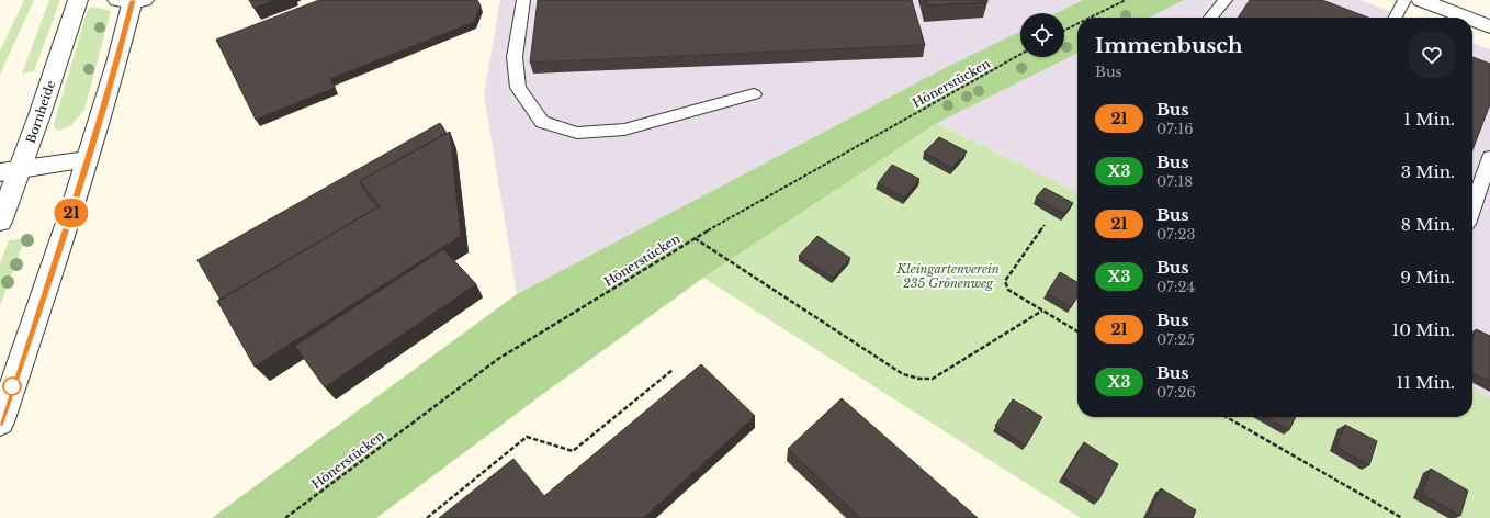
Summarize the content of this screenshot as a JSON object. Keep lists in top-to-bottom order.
{
  "streets": {
    "street": ["Bornheide"],
    "path": ["Hönerstücken"]
  },
  "parks": ["Kleingartenverein 235 Grönenweg"],
  "lines": ["bus line 21"],
  "page": {
    "on_map": "21",
    "heading": ["Immenbusch", "Bus"],
    "list": [
      {
        "mark": "21",
        "name": "Bus",
        "note": "07:16",
        "value": "1 Min."
      },
      {
        "mark": "X3",
        "name": "Bus",
        "note": "07:18",
        "value": "3 Min."
      },
      {
        "mark": "21",
        "name": "Bus",
        "note": "07:23",
        "value": "8 Min."
      },
      {
        "mark": "X3",
        "name": "Bus",
        "note": "07:24",
        "value": "9 Min."
      },
      {
        "mark": "21",
        "name": "Bus",
        "note": "07:25",
        "value": "10 Min."
      },
      {
        "mark": "X3",
        "name": "Bus",
        "note": "07:26",
        "value": "11 Min."
      }
    ]
  }
}
